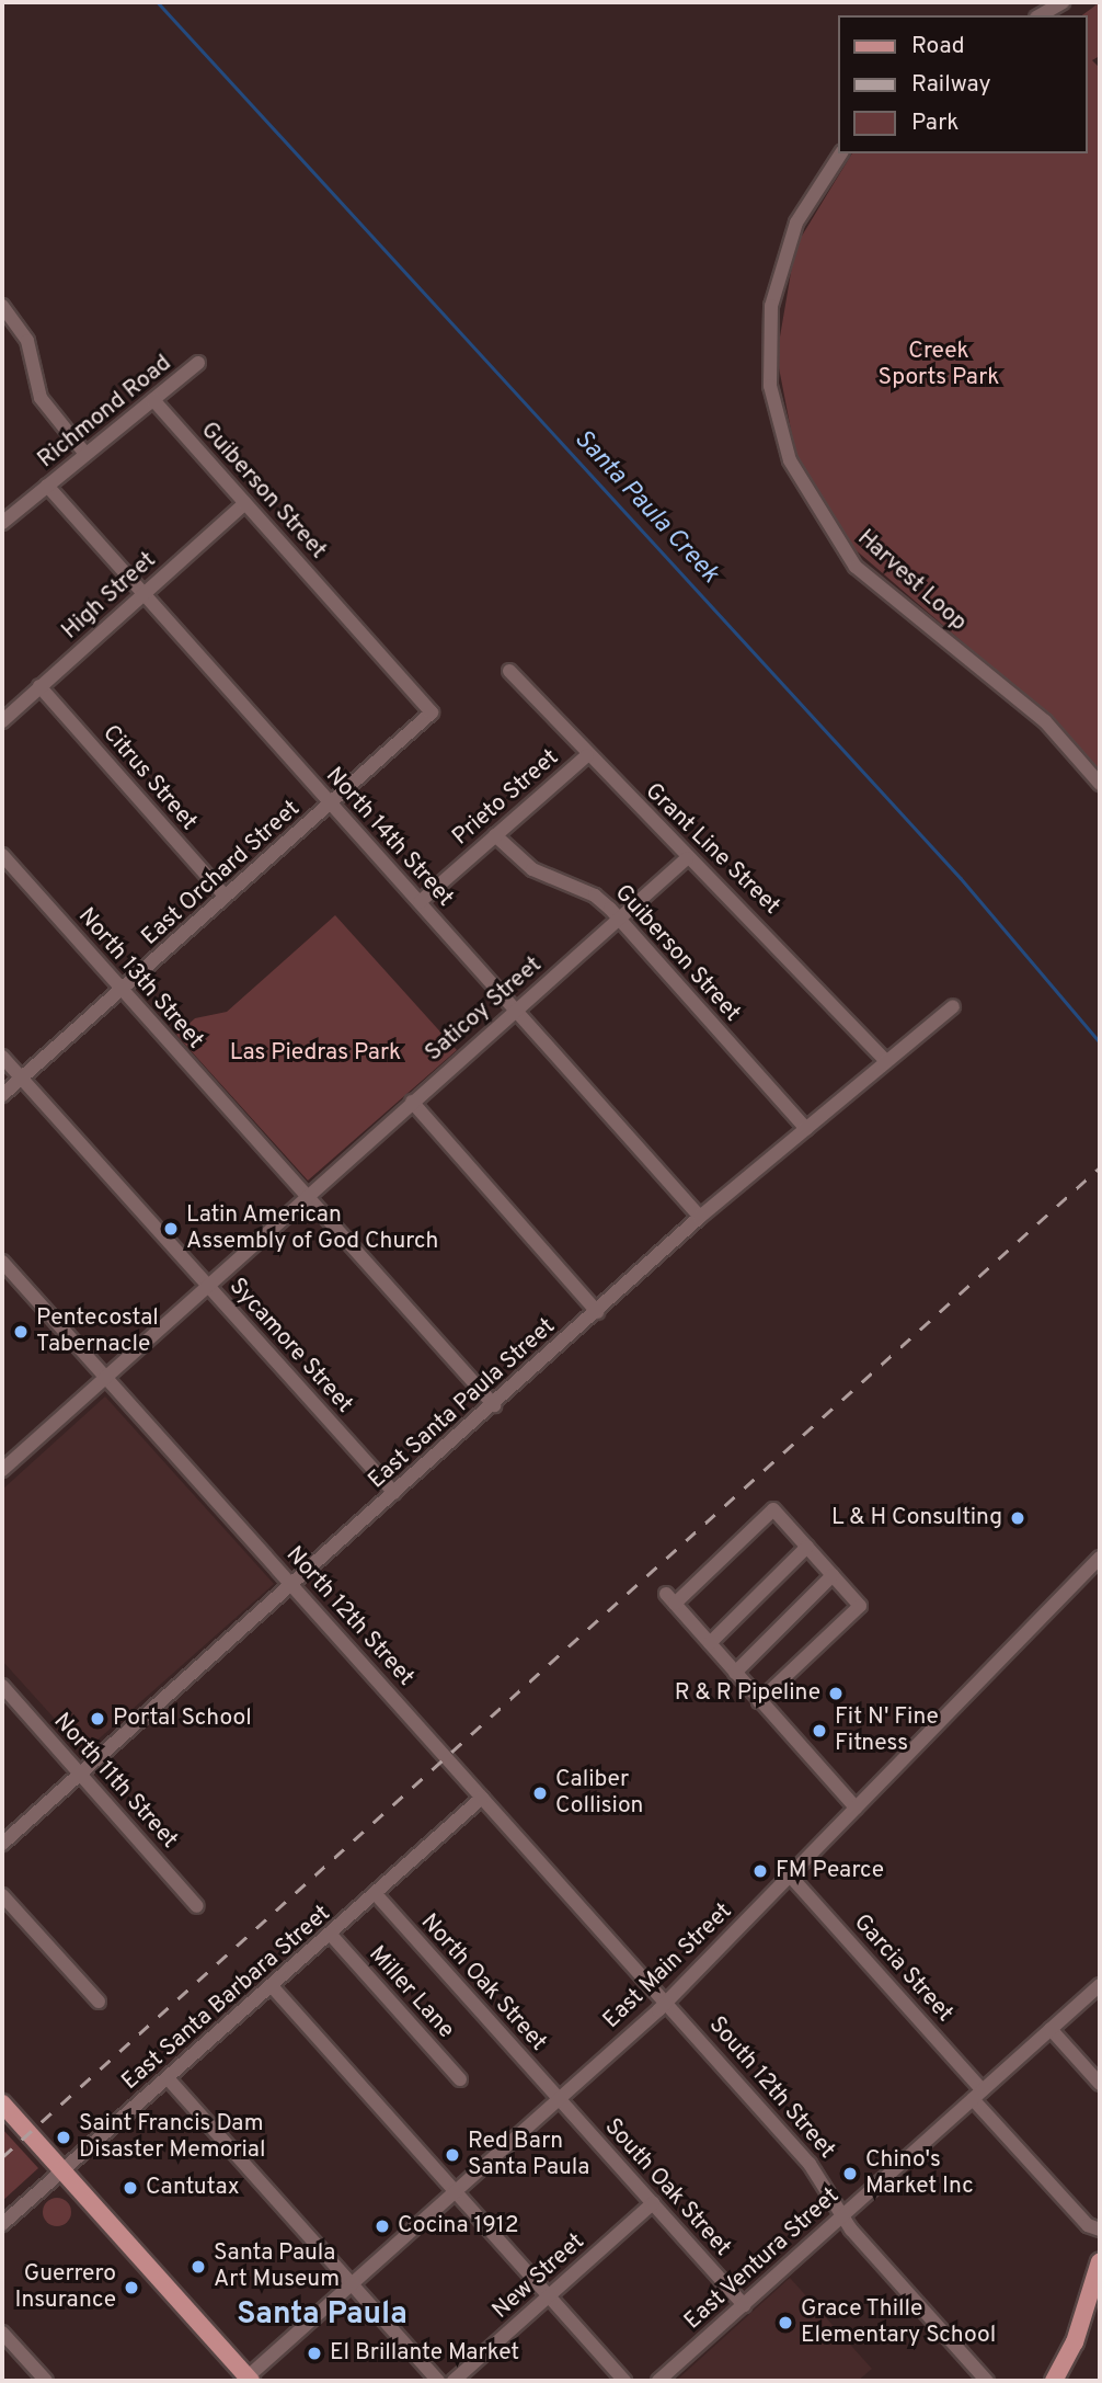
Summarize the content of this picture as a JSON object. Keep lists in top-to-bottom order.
{
  "streets": {
    "street": [
      "Richmond Road",
      "Guiberson Street",
      "Harvest Loop",
      "High Street",
      "Citrus Street",
      "Prieto Street",
      "North 14th Street",
      "Grant Line Street",
      "East Orchard Street",
      "North 13th Street",
      "Saticoy Street",
      "Sycamore Street",
      "East Santa Paula Street",
      "North 12th Street",
      "North 11th Street",
      "East Main Street",
      "Garcia Street",
      "North Oak Street",
      "Miller Lane",
      "East Santa Barbara Street",
      "South 12th Street",
      "South Oak Street",
      "East Ventura Street",
      "New Street"
    ]
  },
  "crossings": [
    ["Richmond Road", "Guiberson Street"],
    ["Richmond Road", "North 14th Street"],
    ["Guiberson Street", "High Street"],
    ["Guiberson Street", "Prieto Street"],
    ["Guiberson Street", "East Orchard Street"],
    ["Guiberson Street", "Saticoy Street"],
    ["Guiberson Street", "East Santa Paula Street"],
    ["High Street", "Citrus Street"],
    ["High Street", "North 14th Street"],
    ["Citrus Street", "East Orchard Street"],
    ["Prieto Street", "North 14th Street"],
    ["Prieto Street", "Grant Line Street"],
    ["North 14th Street", "East Orchard Street"],
    ["North 14th Street", "Saticoy Street"],
    ["North 14th Street", "East Santa Paula Street"],
    ["Grant Line Street", "Saticoy Street"],
    ["Grant Line Street", "East Santa Paula Street"],
    ["East Orchard Street", "North 13th Street"],
    ["East Orchard Street", "Sycamore Street"],
    ["North 13th Street", "Saticoy Street"],
    ["North 13th Street", "East Santa Paula Street"],
    ["Saticoy Street", "Sycamore Street"],
    ["Saticoy Street", "North 12th Street"],
    ["Sycamore Street", "East Santa Paula Street"],
    ["East Santa Paula Street", "North 12th Street"],
    ["East Santa Paula Street", "North 11th Street"],
    ["North 12th Street", "East Main Street"],
    ["North 12th Street", "East Santa Barbara Street"],
    ["North 12th Street", "South 12th Street"],
    ["East Main Street", "Garcia Street"],
    ["East Main Street", "North Oak Street"],
    ["East Main Street", "South 12th Street"],
    ["East Main Street", "South Oak Street"],
    ["Garcia Street", "East Ventura Street"],
    ["North Oak Street", "East Santa Barbara Street"],
    ["North Oak Street", "South Oak Street"],
    ["Miller Lane", "East Santa Barbara Street"],
    ["South 12th Street", "East Ventura Street"],
    ["South Oak Street", "East Ventura Street"],
    ["South Oak Street", "New Street"]
  ],
  "districts": ["Santa Paula"],
  "water": ["Santa Paula Creek"],
  "parks": ["Creek Sports Park", "Las Piedras Park"],
  "places": [
    "Latin American Assembly of God Church",
    "Pentecostal Tabernacle",
    "L & H Consulting",
    "R & R Pipeline",
    "Portal School",
    "Fit N' Fine Fitness",
    "Caliber Collision",
    "FM Pearce",
    "Saint Francis Dam Disaster Memorial",
    "Red Barn Santa Paula",
    "Chino's Market Inc",
    "Cantutax",
    "Cocina 1912",
    "Santa Paula Art Museum",
    "Guerrero Insurance",
    "Grace Thille Elementary School",
    "El Brillante Market"
  ],
  "legend": ["Road", "Railway", "Park"]
}
